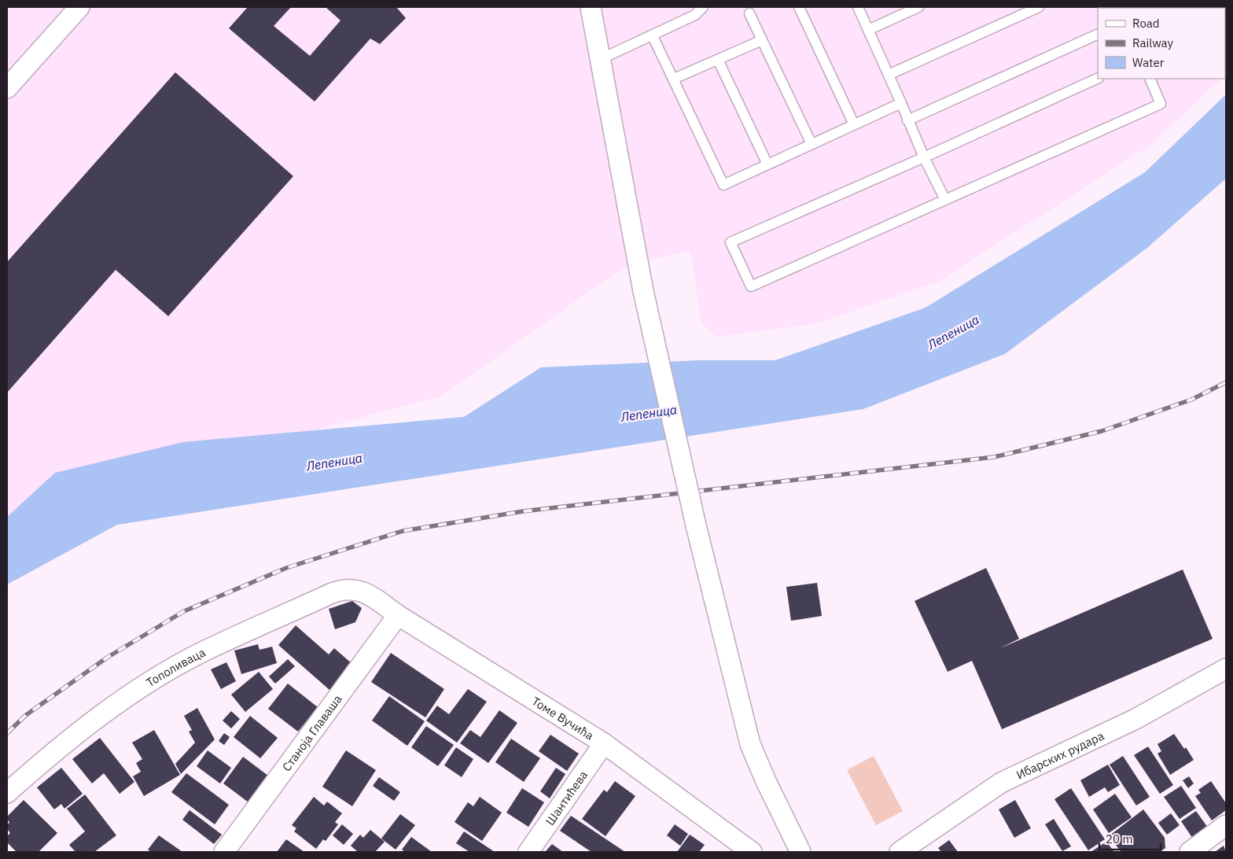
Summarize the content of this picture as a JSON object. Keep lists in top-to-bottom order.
{
  "streets": {
    "street": [
      "Тополиваца",
      "Томе Вучића",
      "Станоја Главаша",
      "Ибарских рудара",
      "Шантићева"
    ]
  },
  "crossings": [
    ["Тополиваца", "Томе Вучића"],
    ["Томе Вучића", "Станоја Главаша"],
    ["Томе Вучића", "Шантићева"]
  ],
  "water": ["Лепеница"],
  "legend": ["Road", "Railway", "Water"],
  "scale_bar": "20 m"
}
